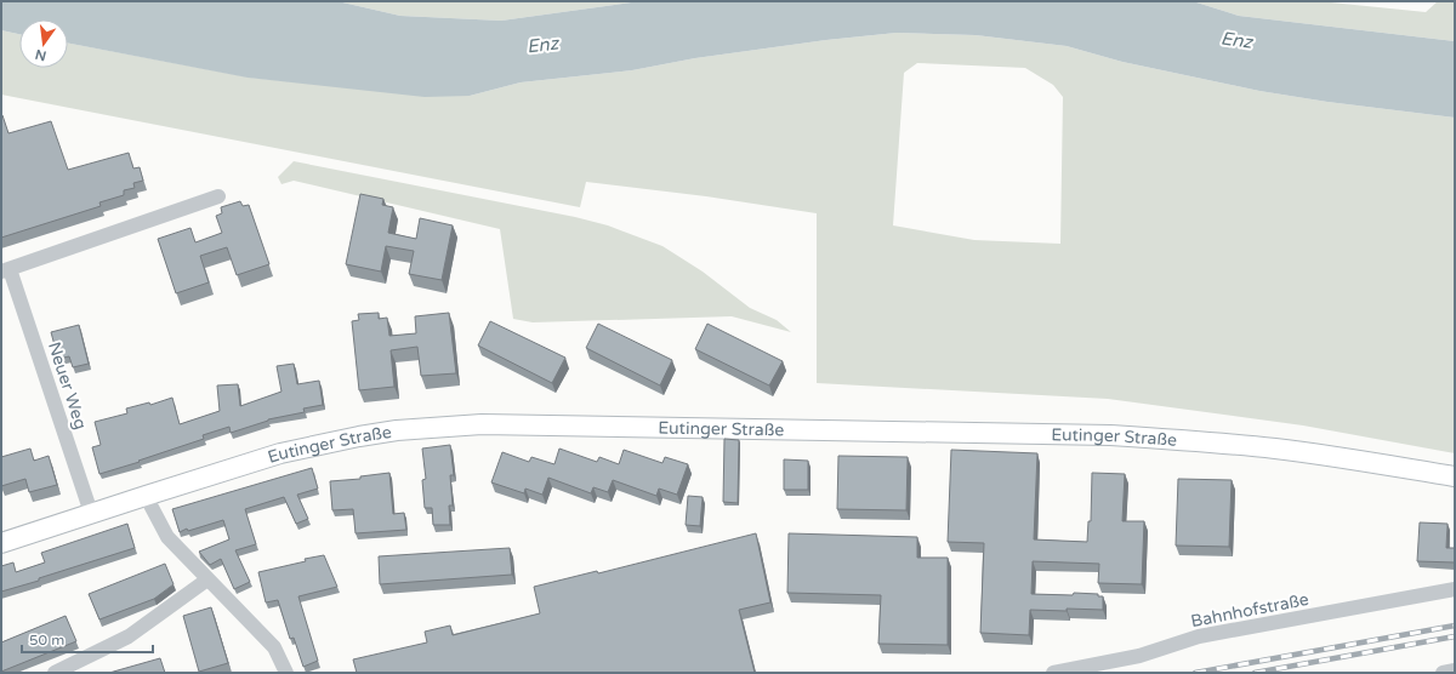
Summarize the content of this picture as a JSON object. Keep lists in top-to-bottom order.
{
  "streets": {
    "street": ["Neuer Weg", "Eutinger Straße", "Bahnhofstraße"]
  },
  "crossings": [
    ["Neuer Weg", "Eutinger Straße"]
  ],
  "water": ["Enz"],
  "scale_bar": "50 m",
  "north": "bottom"
}
